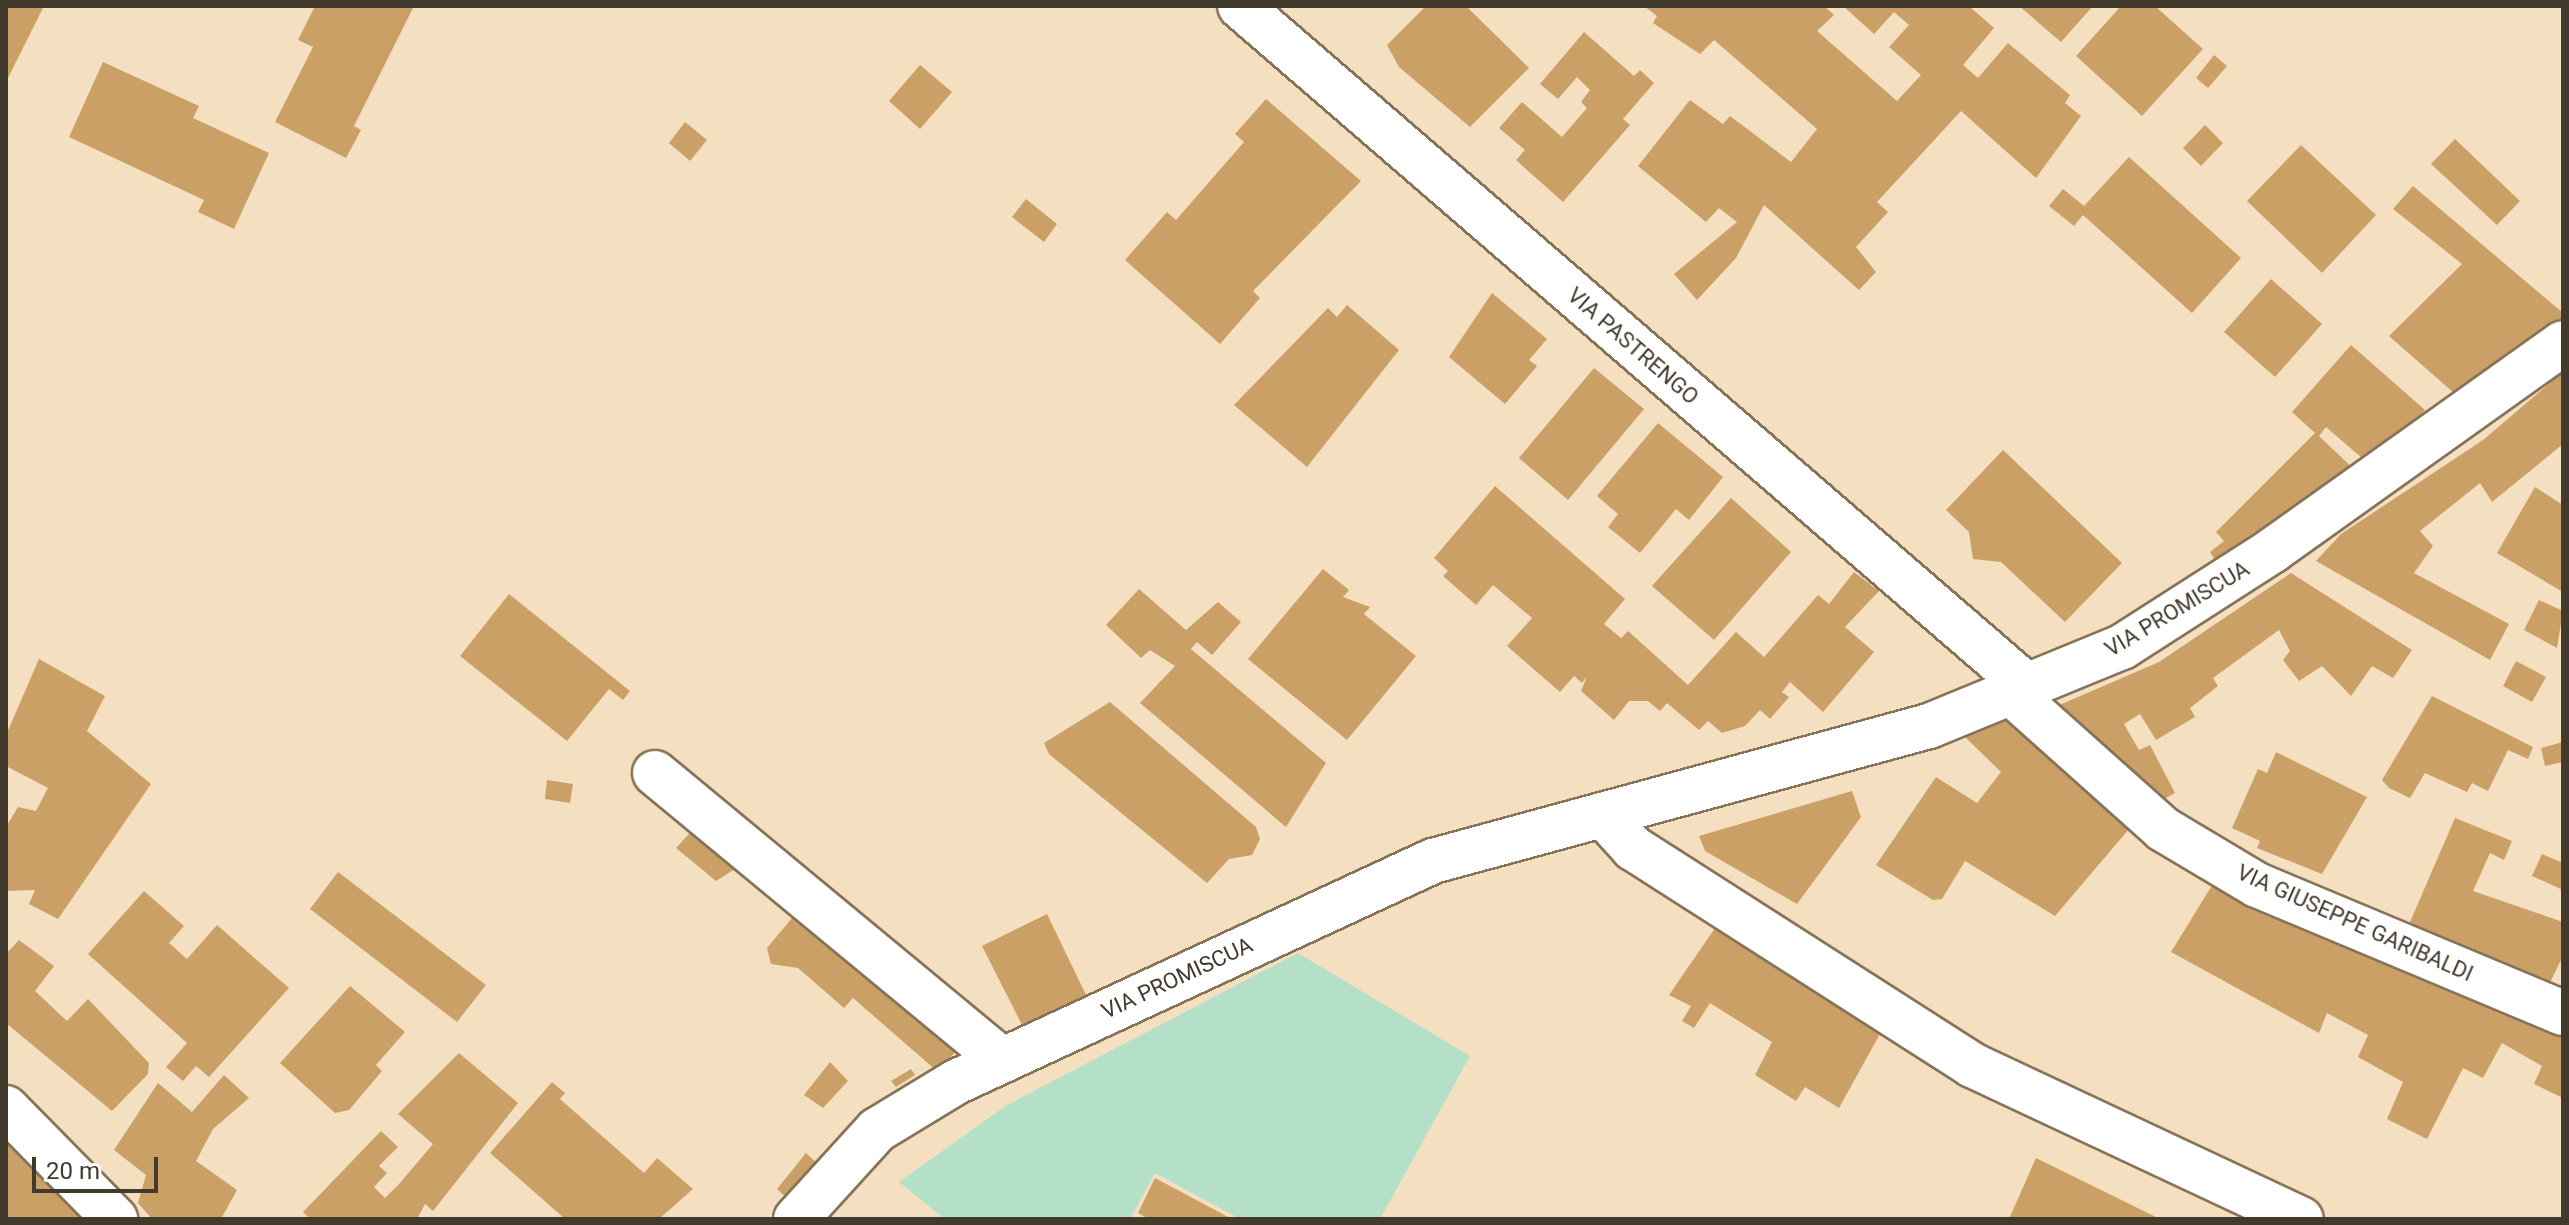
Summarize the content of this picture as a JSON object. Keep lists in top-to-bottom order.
{
  "streets": {
    "street": ["VIA PASTRENGO", "VIA PROMISCUA", "VIA GIUSEPPE GARIBALDI"]
  },
  "crossings": [
    ["VIA PASTRENGO", "VIA PROMISCUA"],
    ["VIA PASTRENGO", "VIA GIUSEPPE GARIBALDI"],
    ["VIA PROMISCUA", "VIA GIUSEPPE GARIBALDI"]
  ],
  "scale_bar": "20 m"
}
